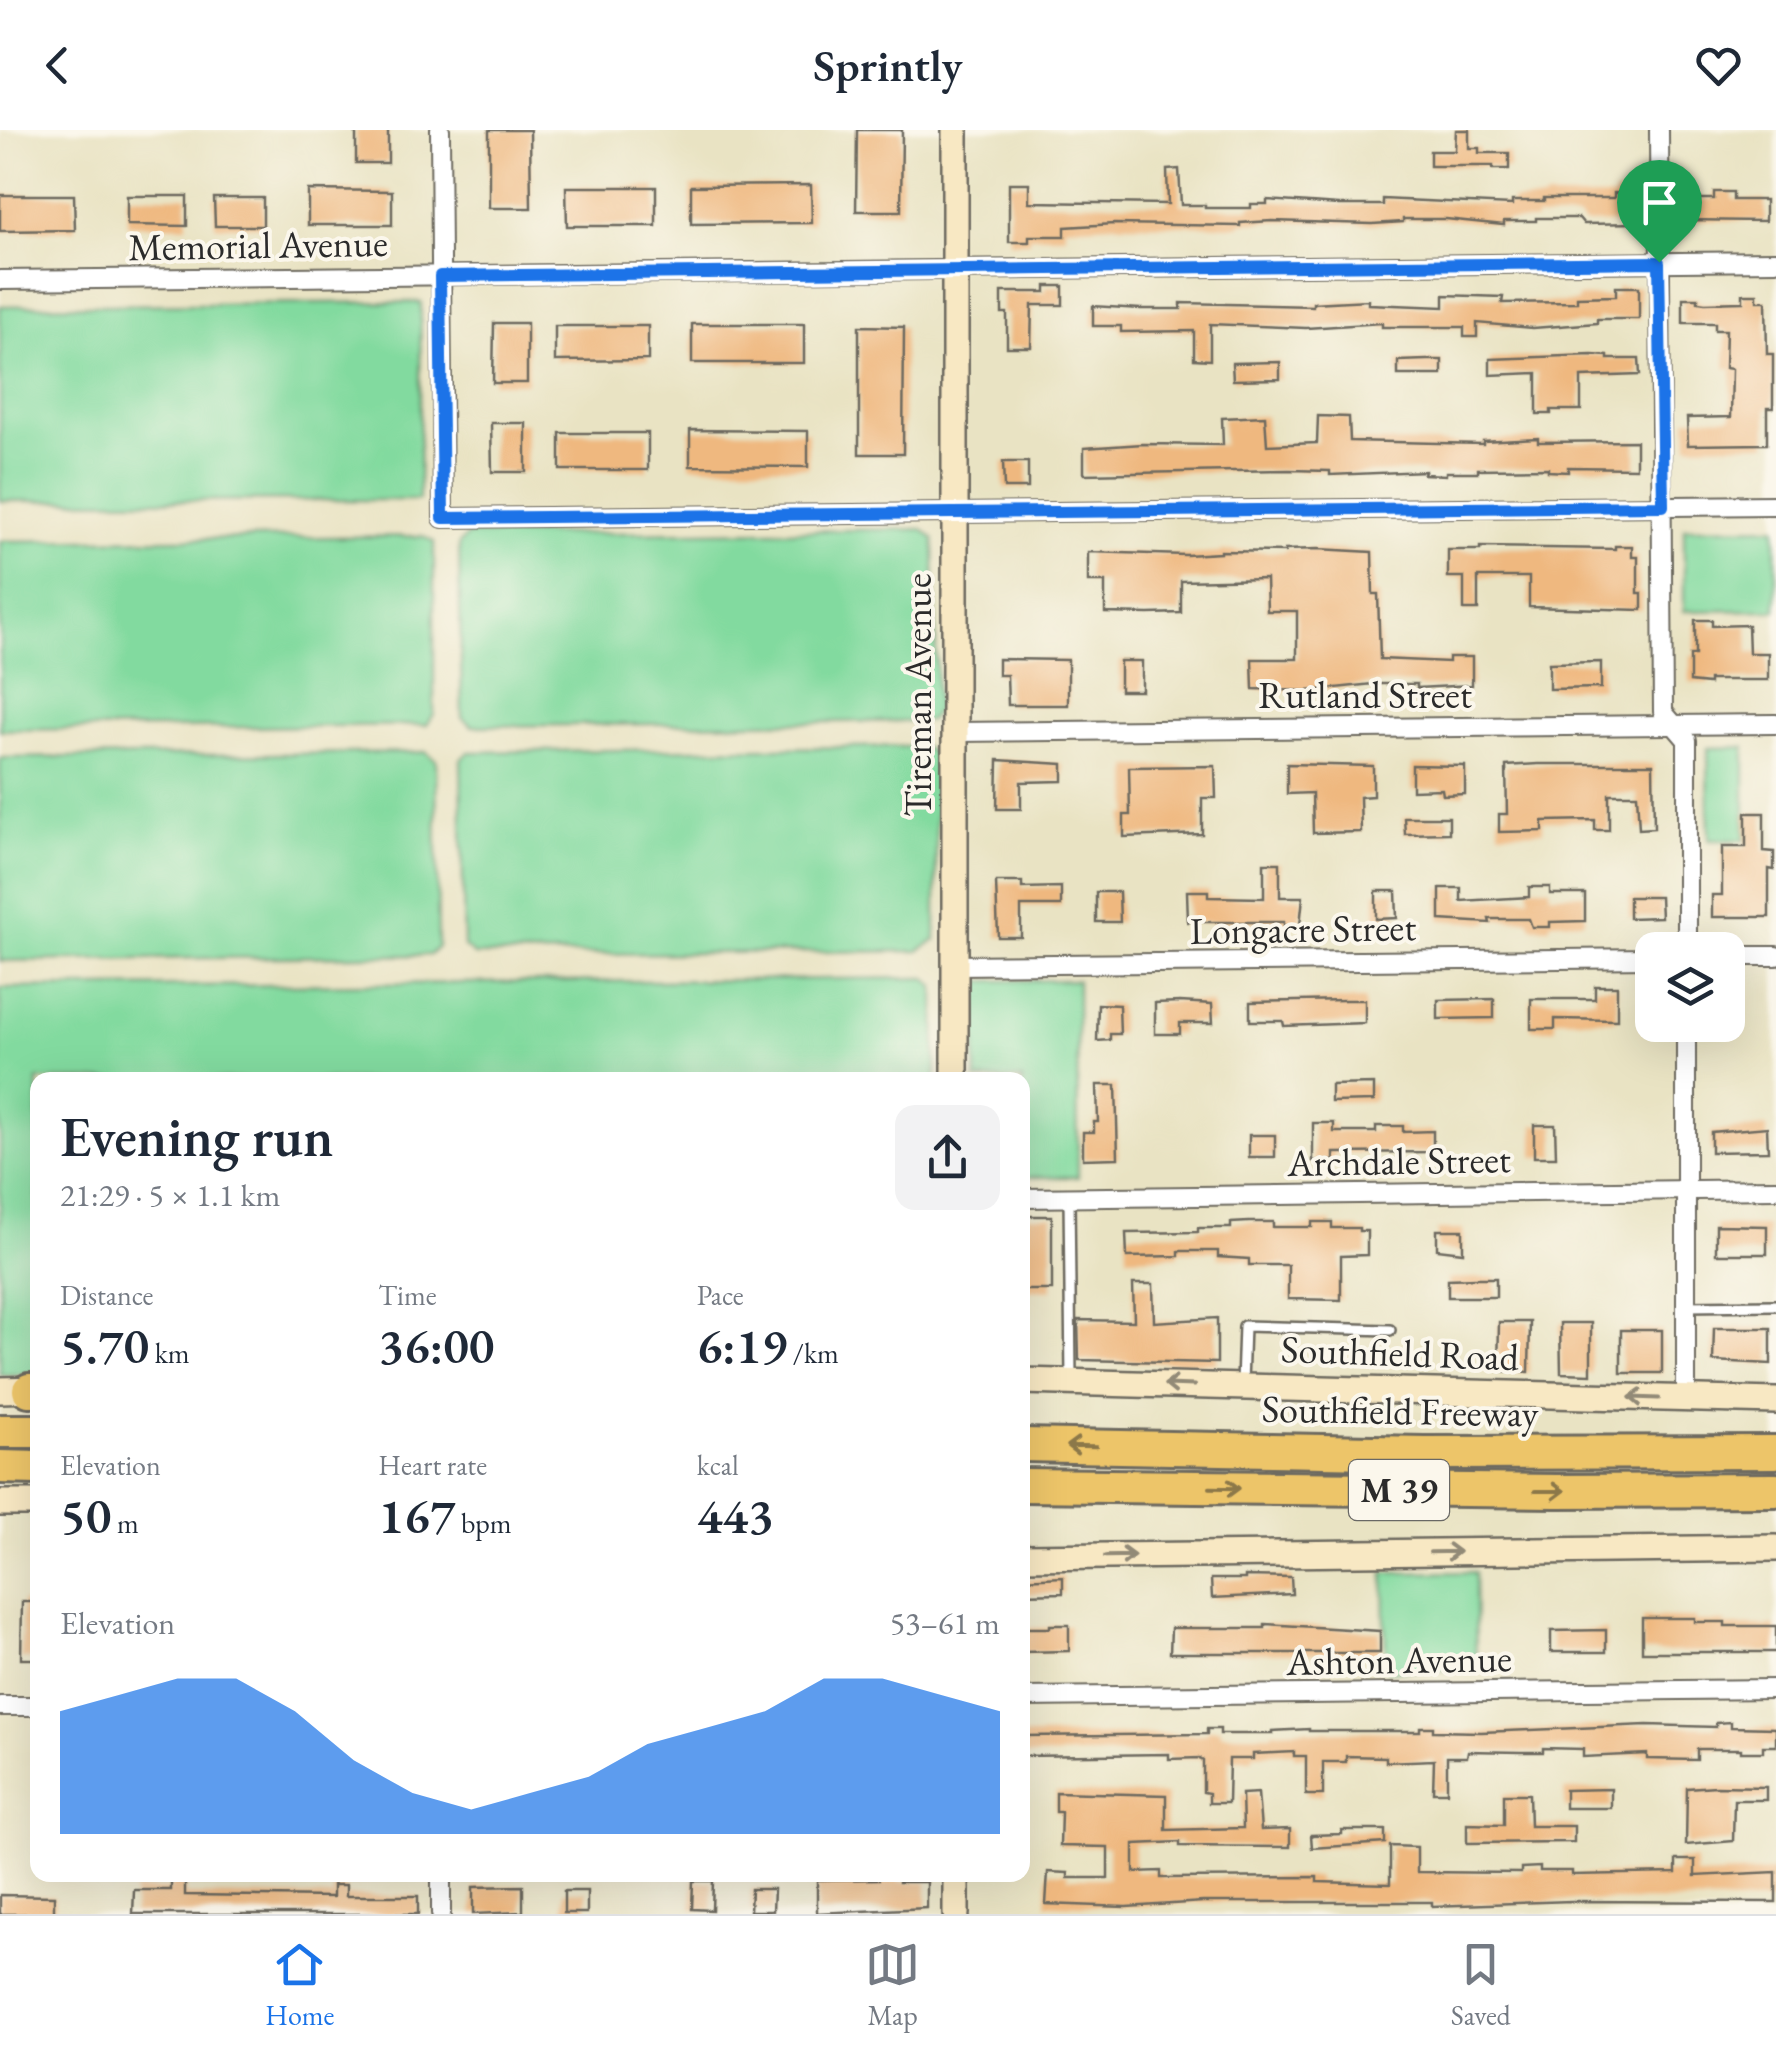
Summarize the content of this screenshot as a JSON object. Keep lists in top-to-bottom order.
{
  "streets": {
    "highway": ["Southfield Freeway", "M 39"],
    "main road": ["Tireman Avenue", "Southfield Road"],
    "street": [
      "Memorial Avenue",
      "Rutland Street",
      "Longacre Street",
      "Archdale Street",
      "Ashton Avenue"
    ]
  },
  "crossings": [
    ["Memorial Avenue", "Tireman Avenue"],
    ["Tireman Avenue", "Rutland Street"],
    ["Tireman Avenue", "Longacre Street"]
  ],
  "page": {
    "header": "Sprintly",
    "heading": ["Evening run", "21:29 · 5 × 1.1 km"],
    "stats": [
      ["Distance", "5.70 km"],
      ["Time", "36:00"],
      ["Pace", "6:19 /km"],
      ["Elevation", "50 m"],
      ["Heart rate", "167 bpm"],
      ["kcal", "443"]
    ],
    "chart": ["Elevation", "53–61 m"],
    "tabs": ["Home", "Map", "Saved"]
  }
}
